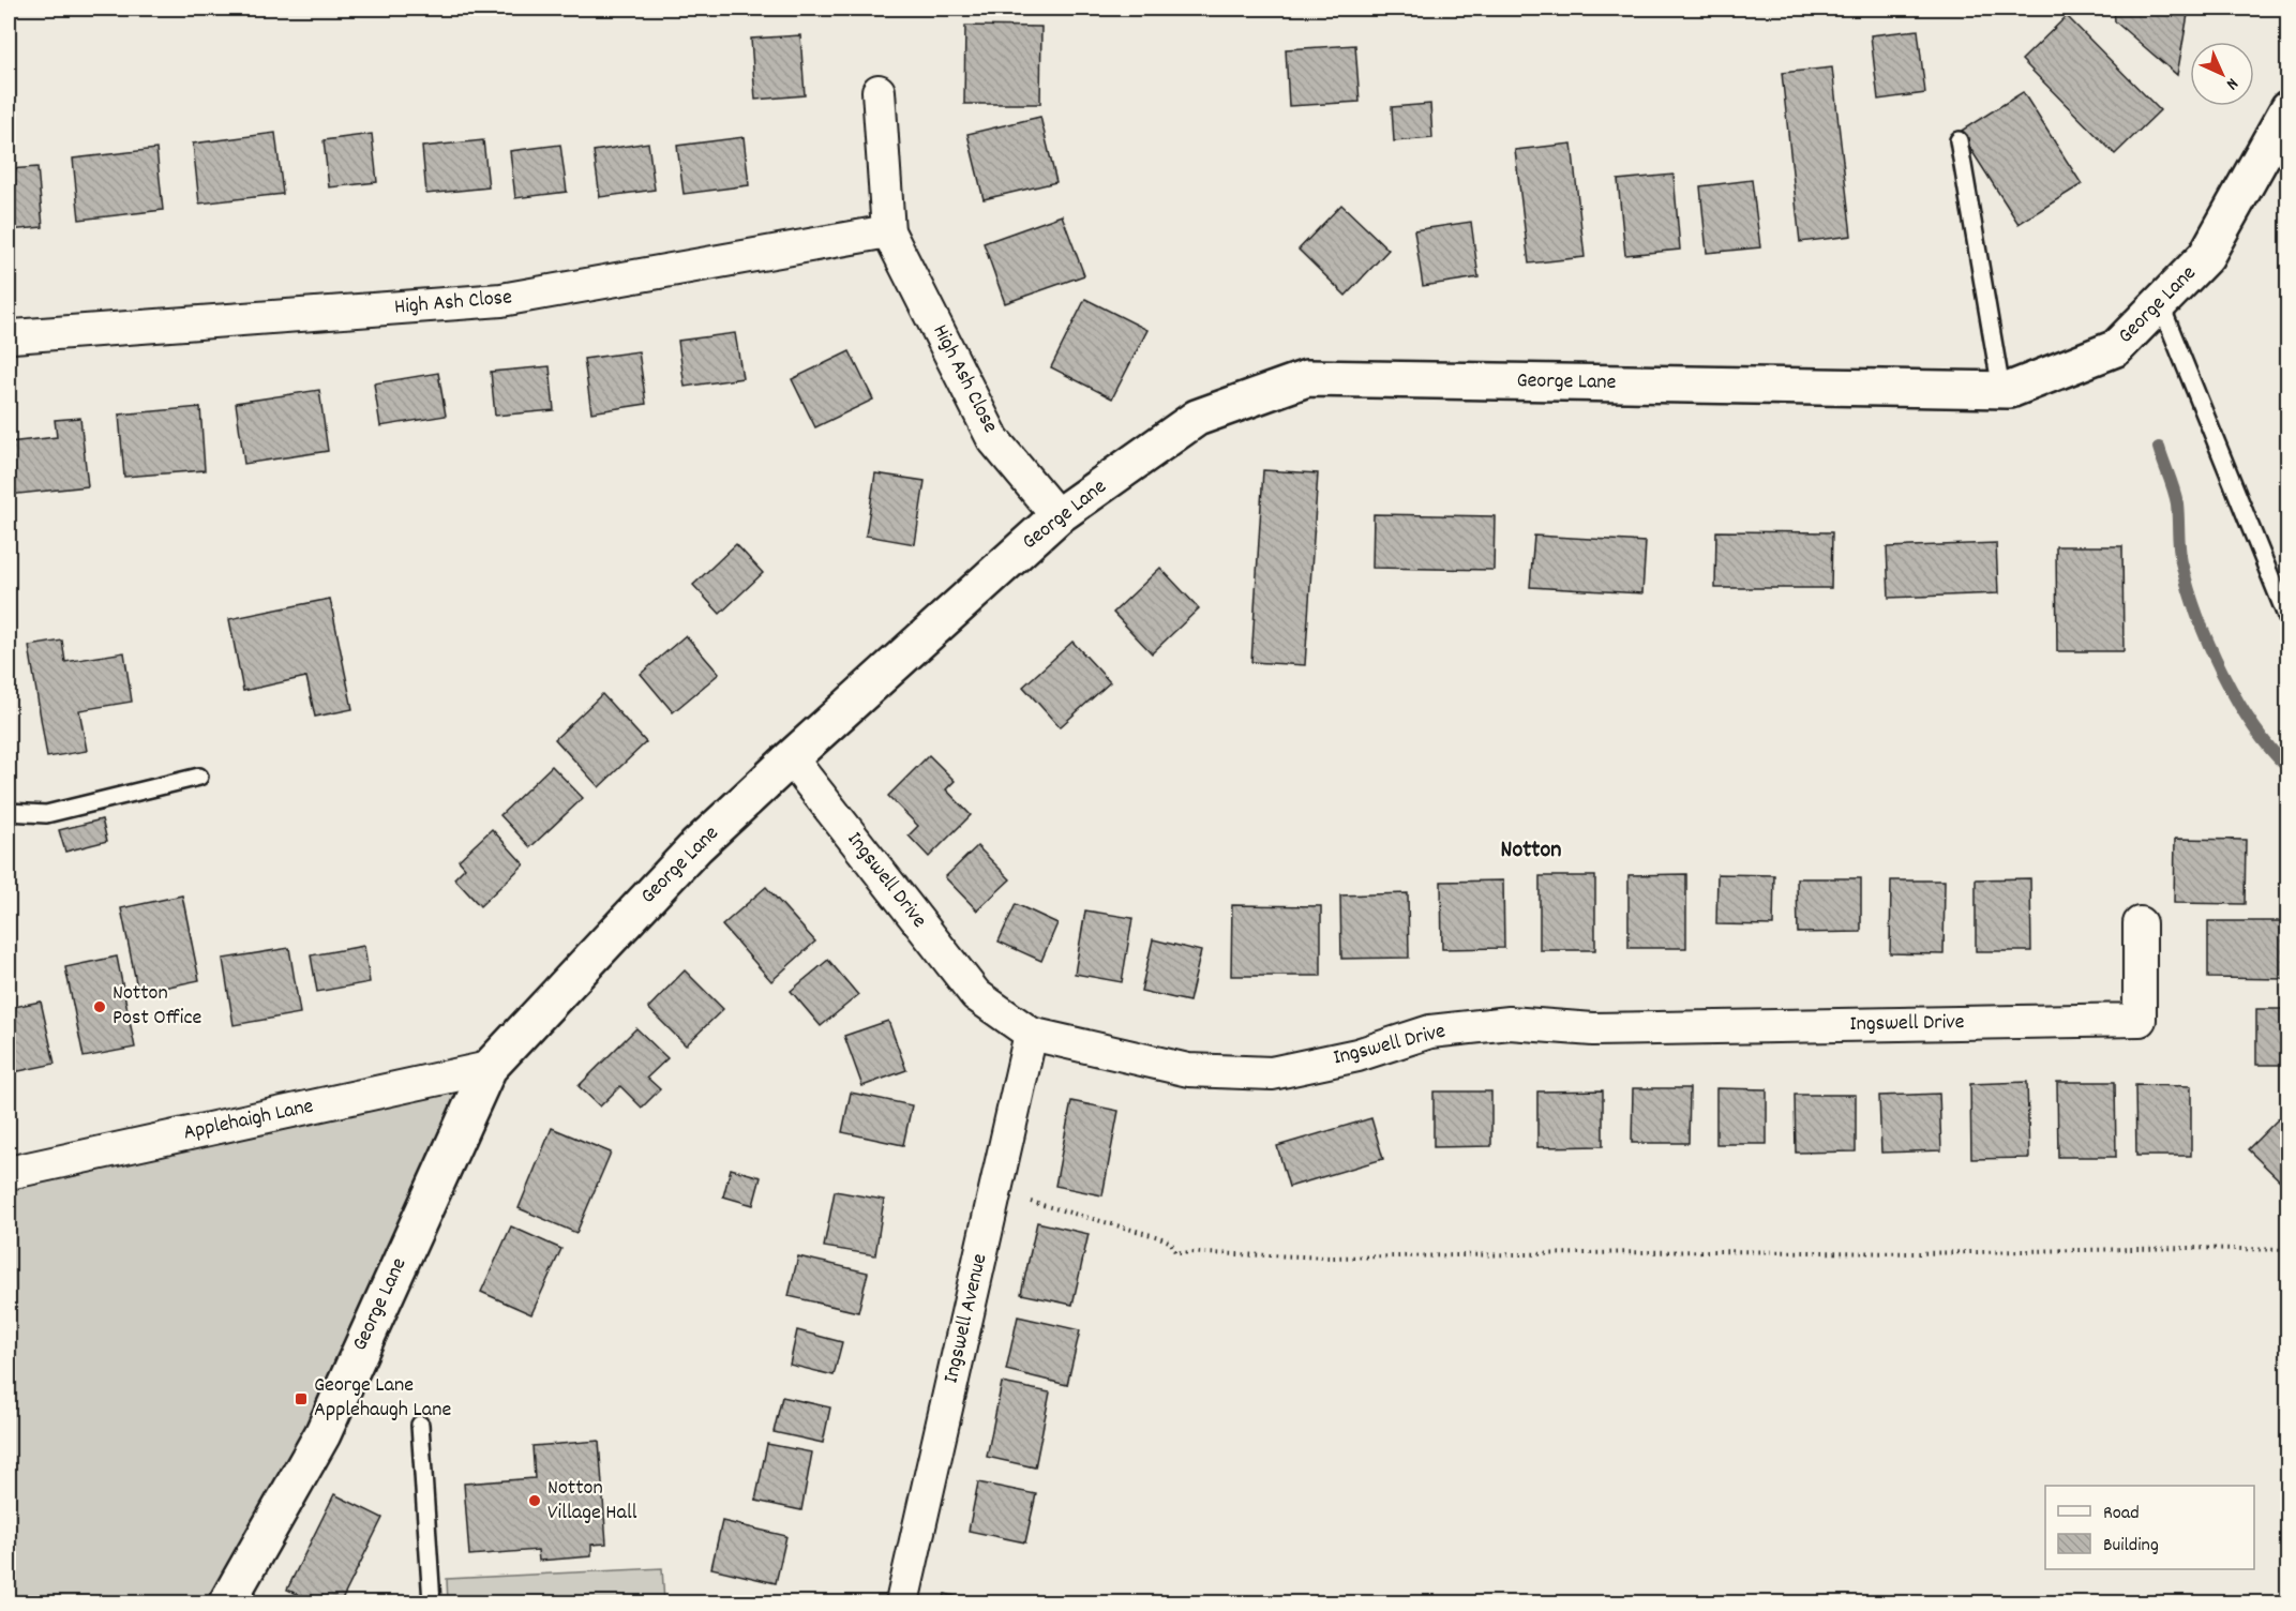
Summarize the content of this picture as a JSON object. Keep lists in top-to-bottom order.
{
  "streets": {
    "street": [
      "High Ash Close",
      "George Lane",
      "Ingswell Drive",
      "Applehaigh Lane",
      "Ingswell Avenue"
    ]
  },
  "crossings": [
    ["High Ash Close", "George Lane"],
    ["George Lane", "Ingswell Drive"],
    ["George Lane", "Applehaigh Lane"],
    ["Ingswell Drive", "Ingswell Avenue"]
  ],
  "districts": ["Notton"],
  "places": {
    "other": ["Notton Post Office", "Notton Village Hall"],
    "transit": ["George Lane Applehaugh Lane"]
  },
  "legend": ["Road", "Building"],
  "north": "bottom right"
}
